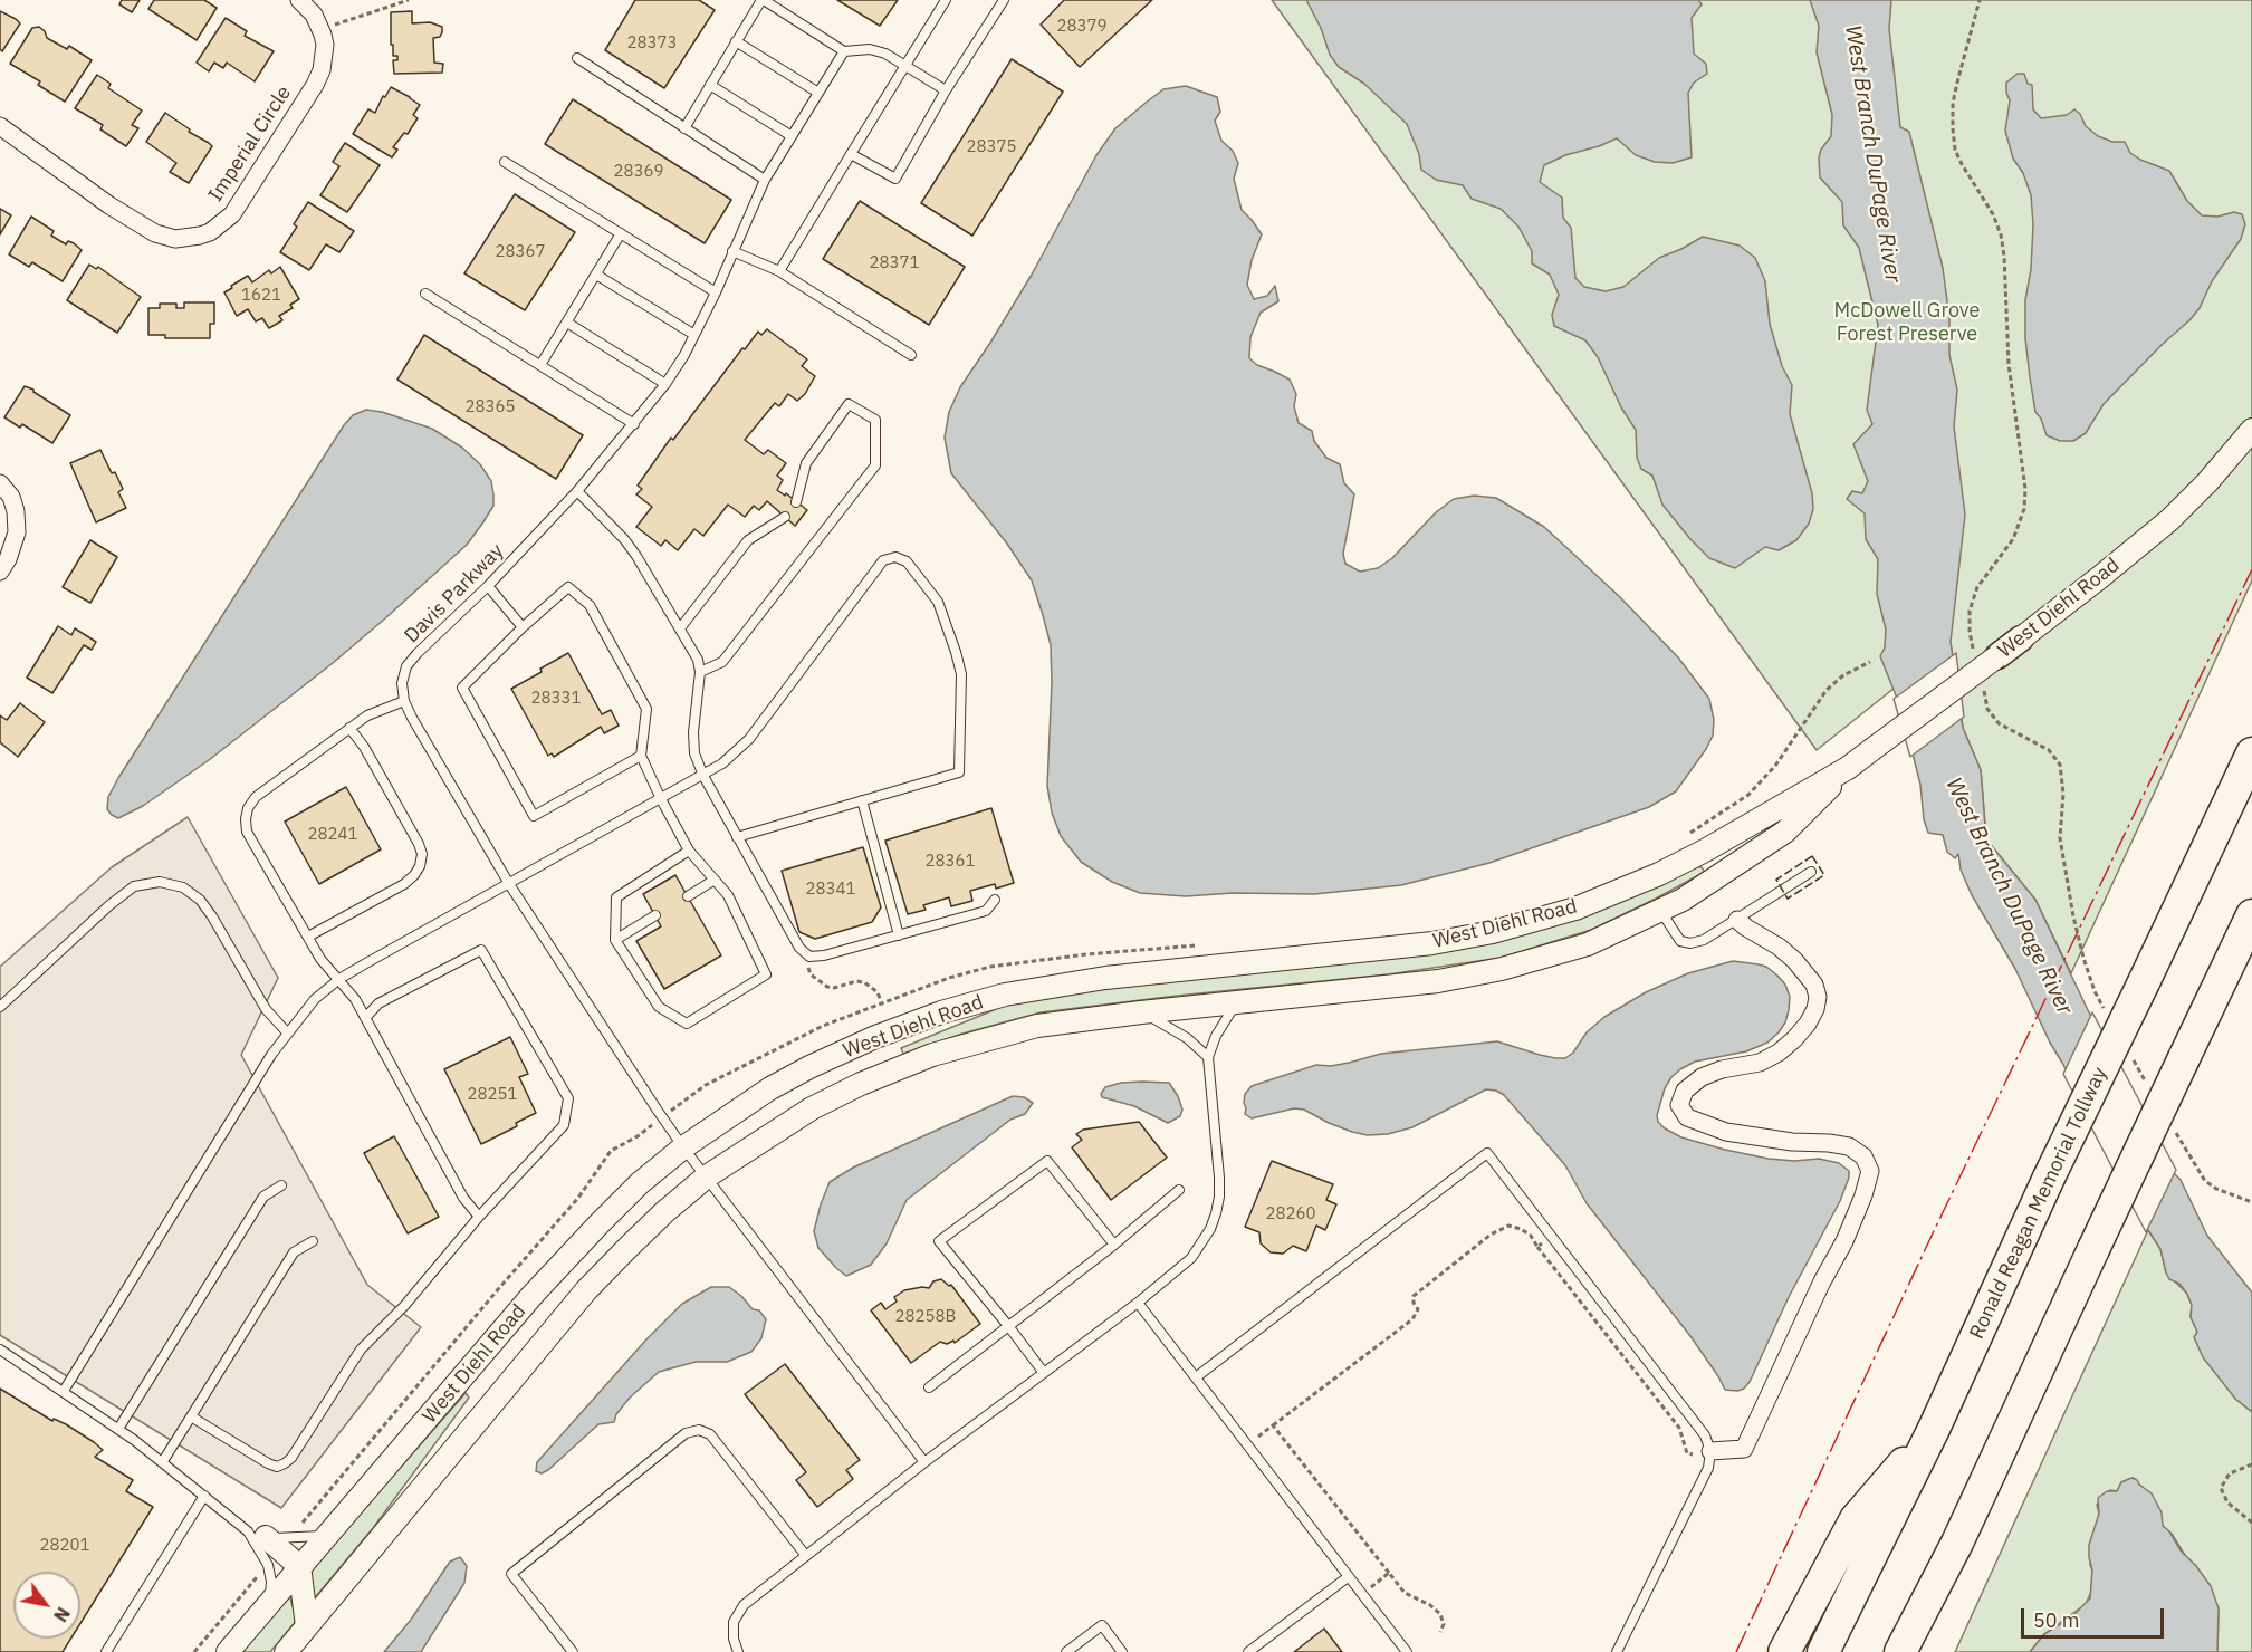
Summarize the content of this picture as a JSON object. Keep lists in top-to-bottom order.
{
  "streets": {
    "highway": ["Ronald Reagan Memorial Tollway"],
    "main road": ["West Diehl Road"],
    "street": ["Imperial Circle"],
    "lane": ["Davis Parkway"]
  },
  "water": ["West Branch DuPage River"],
  "parks": ["McDowell Grove Forest Preserve"],
  "house_numbers": [
    "28379",
    "28373",
    "28375",
    "28369",
    "28367",
    "28371",
    "1621",
    "28365",
    "28331",
    "28241",
    "28361",
    "28341",
    "28251",
    "28260",
    "28258B",
    "28201"
  ],
  "scale_bar": "50 m",
  "north": "bottom right"
}
